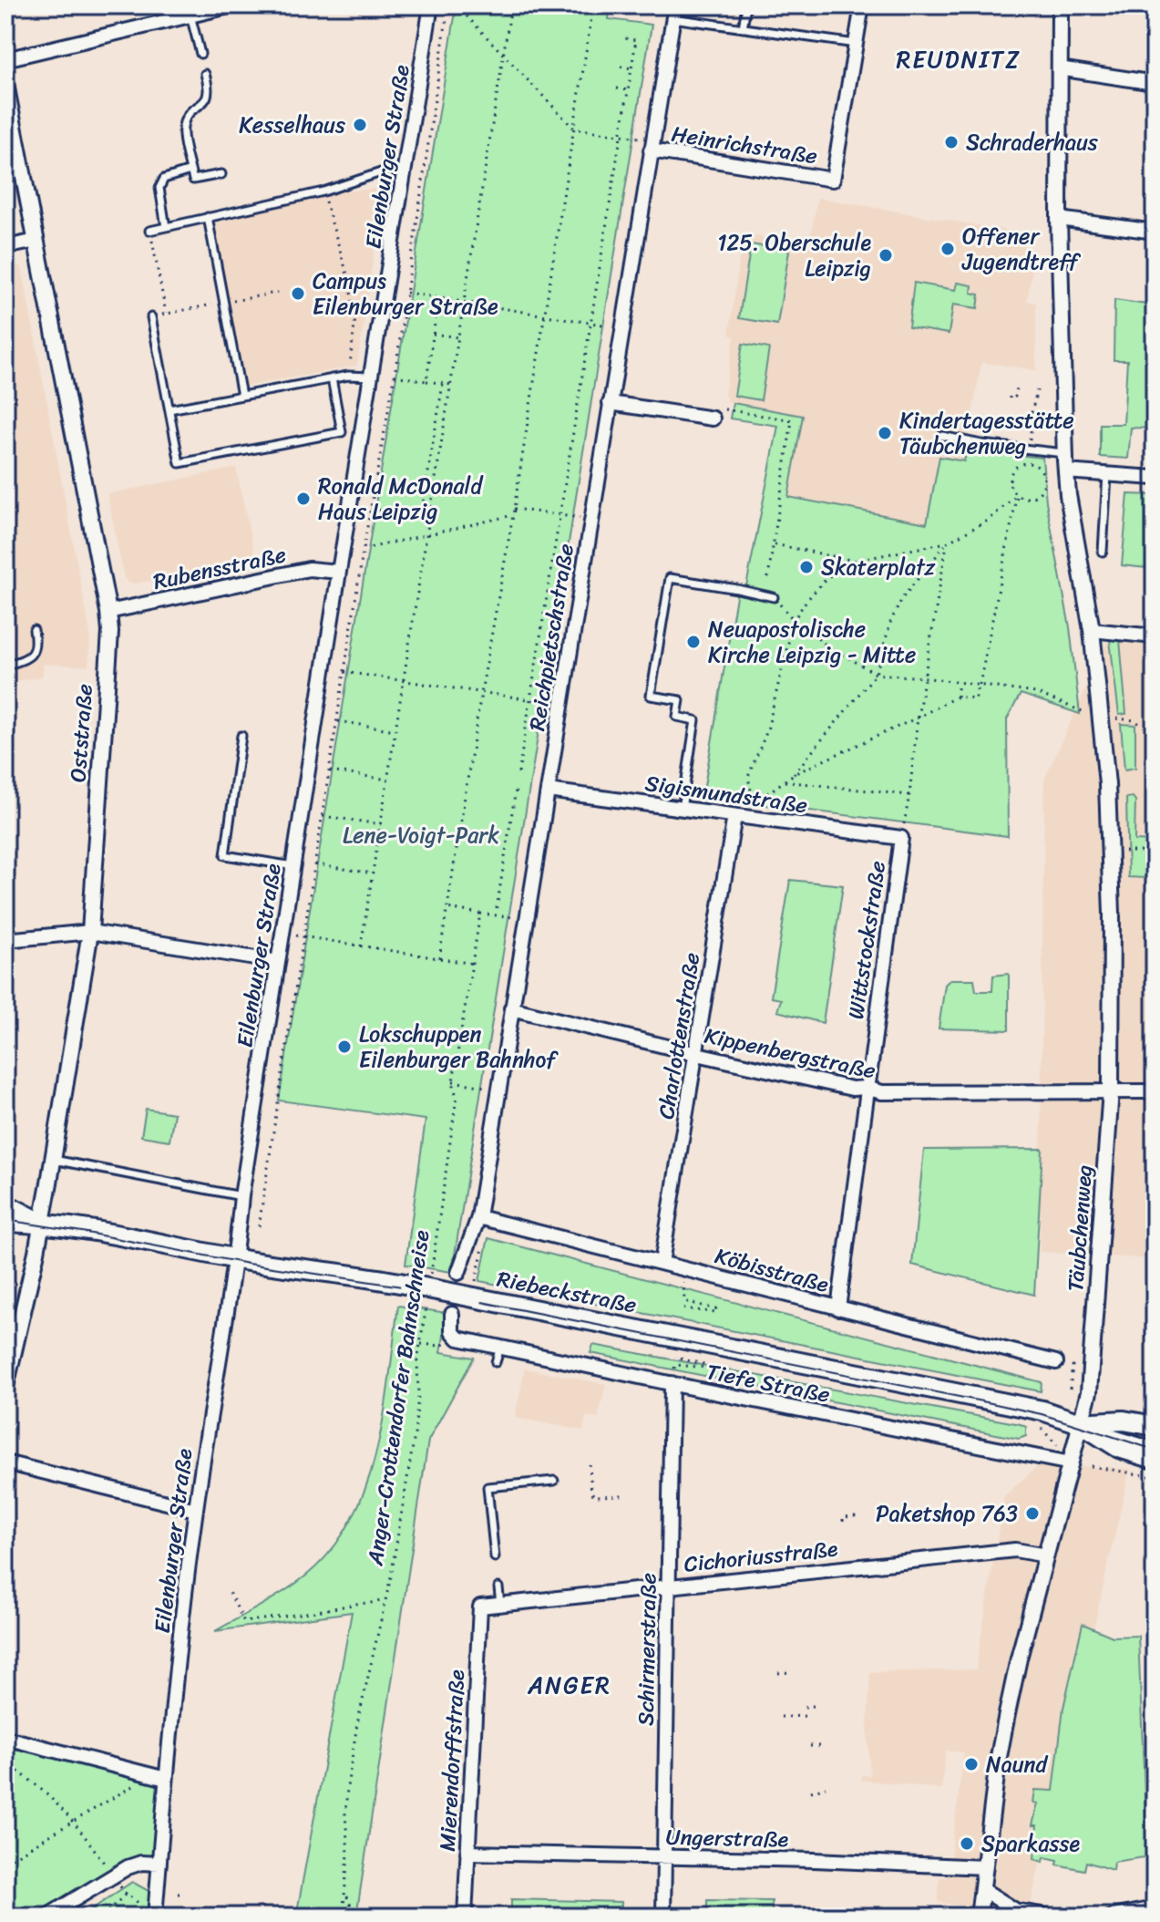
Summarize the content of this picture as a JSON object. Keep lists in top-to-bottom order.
{
  "streets": {
    "main road": ["Riebeckstraße"],
    "street": [
      "Heinrichstraße",
      "Eilenburger Straße",
      "Rubensstraße",
      "Reichpietschstraße",
      "Oststraße",
      "Sigismundstraße",
      "Wittstockstraße",
      "Charlottenstraße",
      "Kippenbergstraße",
      "Täubchenweg",
      "Köbisstraße",
      "Tiefe Straße",
      "Cichoriusstraße",
      "Schirmerstraße",
      "Mierendorffstraße",
      "Ungerstraße"
    ],
    "path": ["Anger-Crottendorfer Bahnschneise"]
  },
  "crossings": [
    ["Heinrichstraße", "Reichpietschstraße"],
    ["Eilenburger Straße", "Rubensstraße"],
    ["Eilenburger Straße", "Riebeckstraße"],
    ["Rubensstraße", "Oststraße"],
    ["Reichpietschstraße", "Sigismundstraße"],
    ["Reichpietschstraße", "Kippenbergstraße"],
    ["Reichpietschstraße", "Köbisstraße"],
    ["Oststraße", "Riebeckstraße"],
    ["Sigismundstraße", "Wittstockstraße"],
    ["Sigismundstraße", "Charlottenstraße"],
    ["Wittstockstraße", "Kippenbergstraße"],
    ["Wittstockstraße", "Köbisstraße"],
    ["Charlottenstraße", "Kippenbergstraße"],
    ["Charlottenstraße", "Köbisstraße"],
    ["Kippenbergstraße", "Täubchenweg"],
    ["Täubchenweg", "Riebeckstraße"],
    ["Täubchenweg", "Tiefe Straße"],
    ["Täubchenweg", "Cichoriusstraße"],
    ["Täubchenweg", "Ungerstraße"],
    ["Tiefe Straße", "Schirmerstraße"],
    ["Cichoriusstraße", "Schirmerstraße"],
    ["Cichoriusstraße", "Mierendorffstraße"],
    ["Schirmerstraße", "Ungerstraße"],
    ["Mierendorffstraße", "Ungerstraße"]
  ],
  "districts": ["REUDNITZ", "ANGER"],
  "parks": ["Lene-Voigt-Park"],
  "places": [
    "Kesselhaus",
    "Schraderhaus",
    "Offener Jugendtreff",
    "125. Oberschule Leipzig",
    "Campus Eilenburger Straße",
    "Kindertagesstätte Täubchenweg",
    "Ronald McDonald Haus Leipzig",
    "Skaterplatz",
    "Neuapostolische Kirche Leipzig - Mitte",
    "Lokschuppen Eilenburger Bahnhof",
    "Paketshop 763",
    "Naund",
    "Sparkasse"
  ]
}
